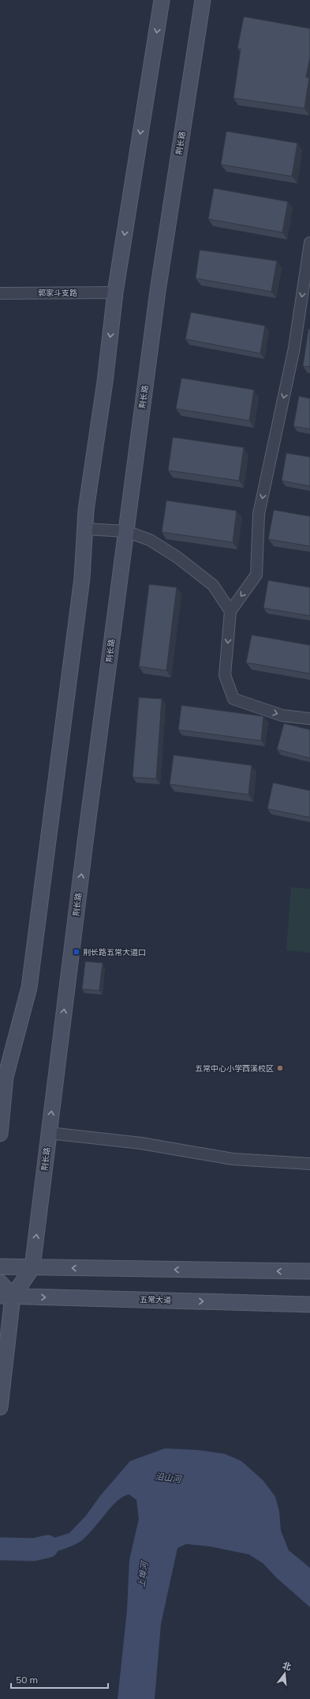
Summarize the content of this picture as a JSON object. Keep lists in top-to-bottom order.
{
  "streets": {
    "main road": ["荆长路", "五常大道"],
    "street": ["郭家斗支路"]
  },
  "crossings": [
    ["荆长路", "五常大道"]
  ],
  "water": ["沿山河", "上埠河"],
  "places": {
    "transit": ["荆长路五常大道口"],
    "other": ["五常中心小学西溪校区"]
  },
  "scale_bar": "50 m",
  "north": "top"
}
